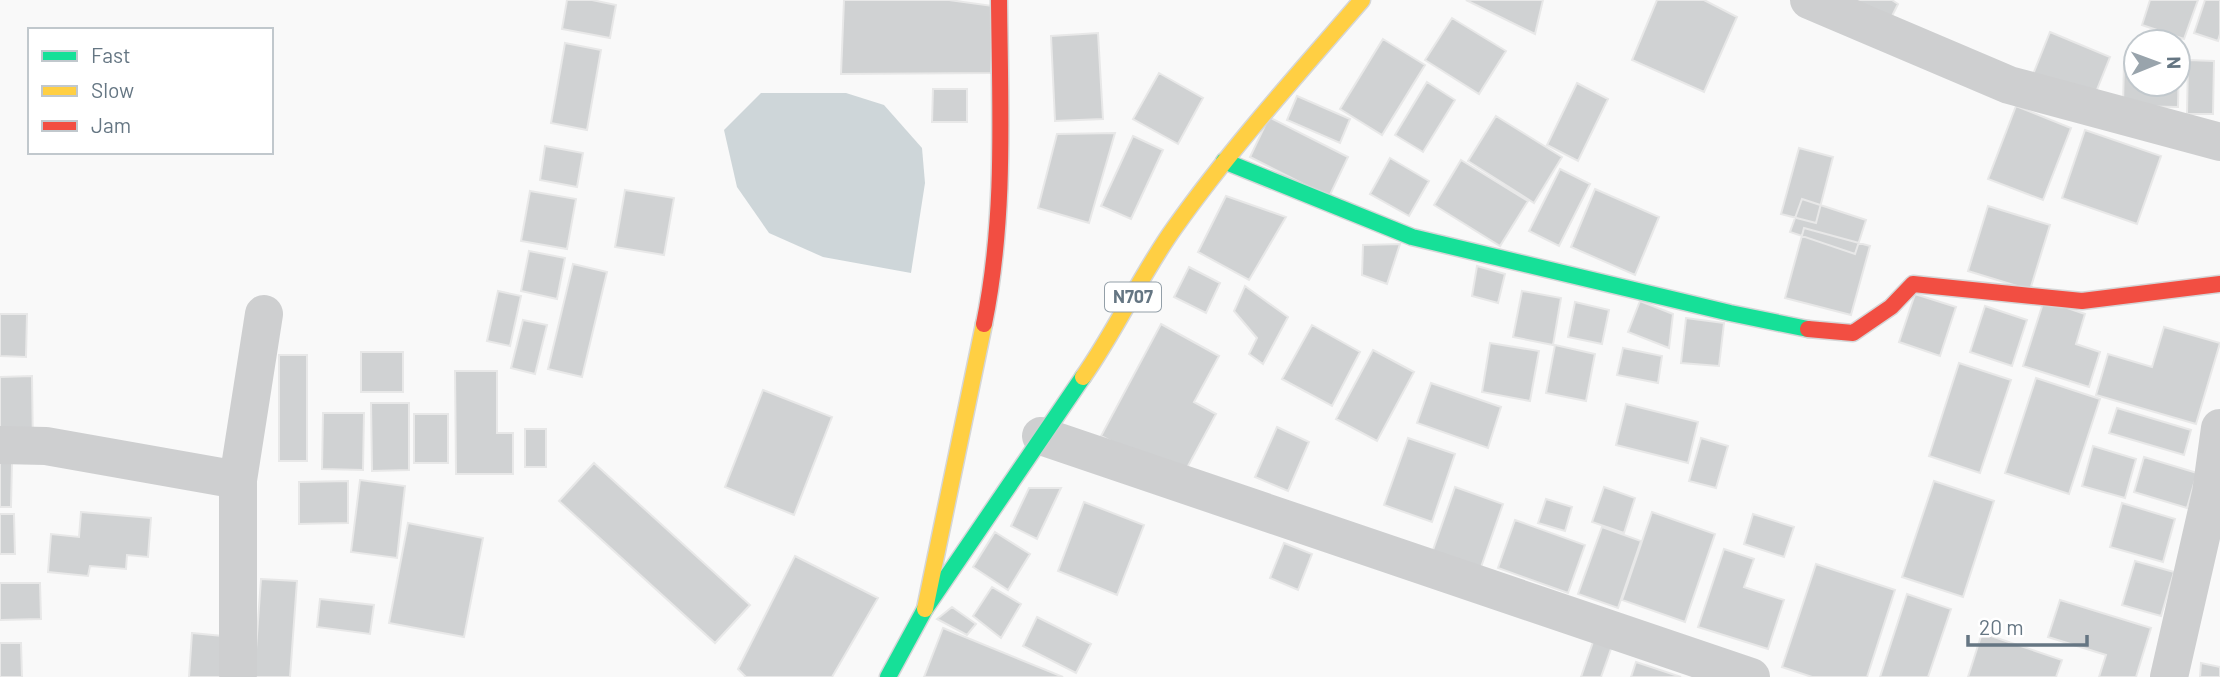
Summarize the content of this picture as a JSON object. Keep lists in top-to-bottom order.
{
  "streets": {
    "main road": ["N707"]
  },
  "legend": ["Fast", "Slow", "Jam"],
  "scale_bar": "20 m",
  "north": "right"
}
